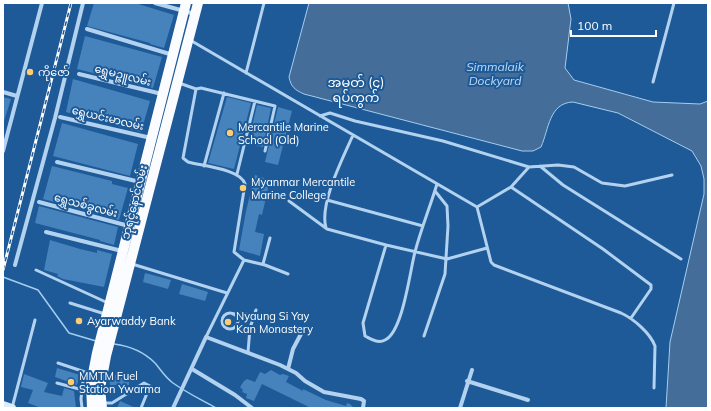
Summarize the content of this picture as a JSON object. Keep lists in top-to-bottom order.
{
  "streets": {
    "main road": ["ဘုရင့်နောင်လမ်း"],
    "street": ["ရွှေမဉ္ဇူလမ်း", "ရွှေယင်းမာလမ်း", "ရွှေသစ်ခွလမ်း"]
  },
  "crossings": [
    ["ရွှေမဉ္ဇူလမ်း", "ဘုရင့်နောင်လမ်း"],
    ["ရွှေယင်းမာလမ်း", "ဘုရင့်နောင်လမ်း"],
    ["ဘုရင့်နောင်လမ်း", "ရွှေသစ်ခွလမ်း"]
  ],
  "districts": ["အမှတ် (၄) ရပ်ကွက်"],
  "water": ["Simmalaik Dockyard"],
  "places": [
    "ကိုဇော်",
    "Mercantile Marine School (Old)",
    "Myanmar Mercantile Marine College",
    "Ayarwaddy Bank",
    "Nyaung Si Yay Kan Monastery",
    "MMTM Fuel Station Ywarma"
  ],
  "scale_bar": "100 m"
}
